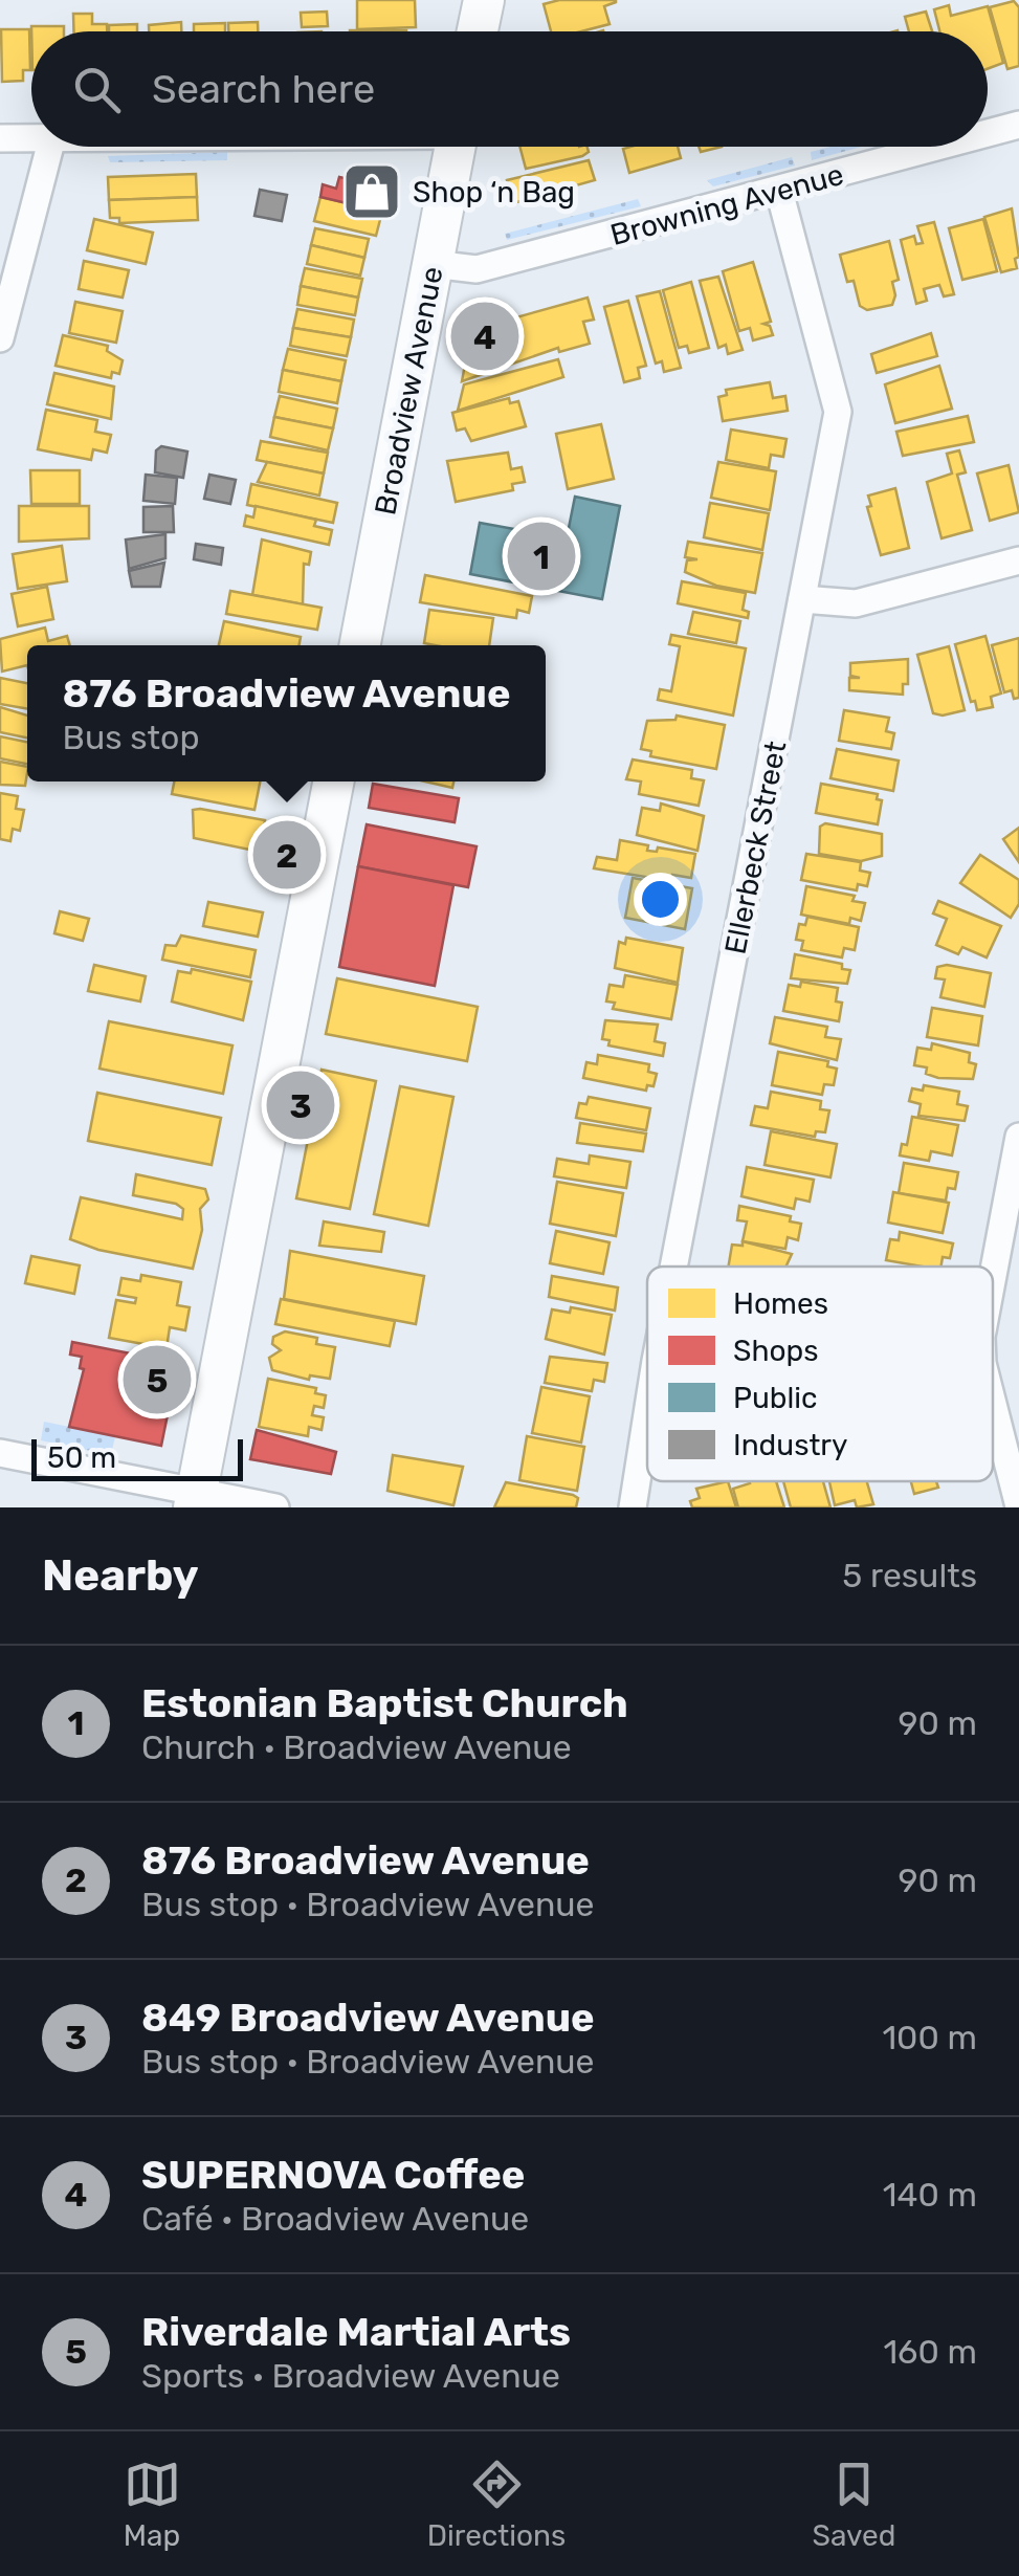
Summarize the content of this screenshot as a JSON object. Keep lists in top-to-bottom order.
{
  "streets": {
    "main road": ["Broadview Avenue"],
    "street": ["Browning Avenue", "Ellerbeck Street"]
  },
  "crossings": [
    ["Browning Avenue", "Broadview Avenue"],
    ["Browning Avenue", "Ellerbeck Street"]
  ],
  "places": {
    "shop": ["Shop ‘n Bag"]
  },
  "legend": [
    "Homes",
    "Shops",
    "Public",
    "Industry"
  ],
  "scale_bar": "50 m",
  "page": {
    "search": "Search here",
    "pins": [
      "4",
      "1",
      "2",
      "3",
      "5"
    ],
    "popup": ["876 Broadview Avenue", "Bus stop"],
    "scale": "50 m",
    "heading": ["Nearby", "5 results"],
    "list": [
      {
        "mark": "1",
        "name": "Estonian Baptist Church",
        "note": "Church · Broadview Avenue",
        "value": "90 m"
      },
      {
        "mark": "2",
        "name": "876 Broadview Avenue",
        "note": "Bus stop · Broadview Avenue",
        "value": "90 m"
      },
      {
        "mark": "3",
        "name": "849 Broadview Avenue",
        "note": "Bus stop · Broadview Avenue",
        "value": "100 m"
      },
      {
        "mark": "4",
        "name": "SUPERNOVA Coffee",
        "note": "Café · Broadview Avenue",
        "value": "140 m"
      },
      {
        "mark": "5",
        "name": "Riverdale Martial Arts",
        "note": "Sports · Broadview Avenue",
        "value": "160 m"
      }
    ],
    "nav": ["Map", "Directions", "Saved"]
  }
}
